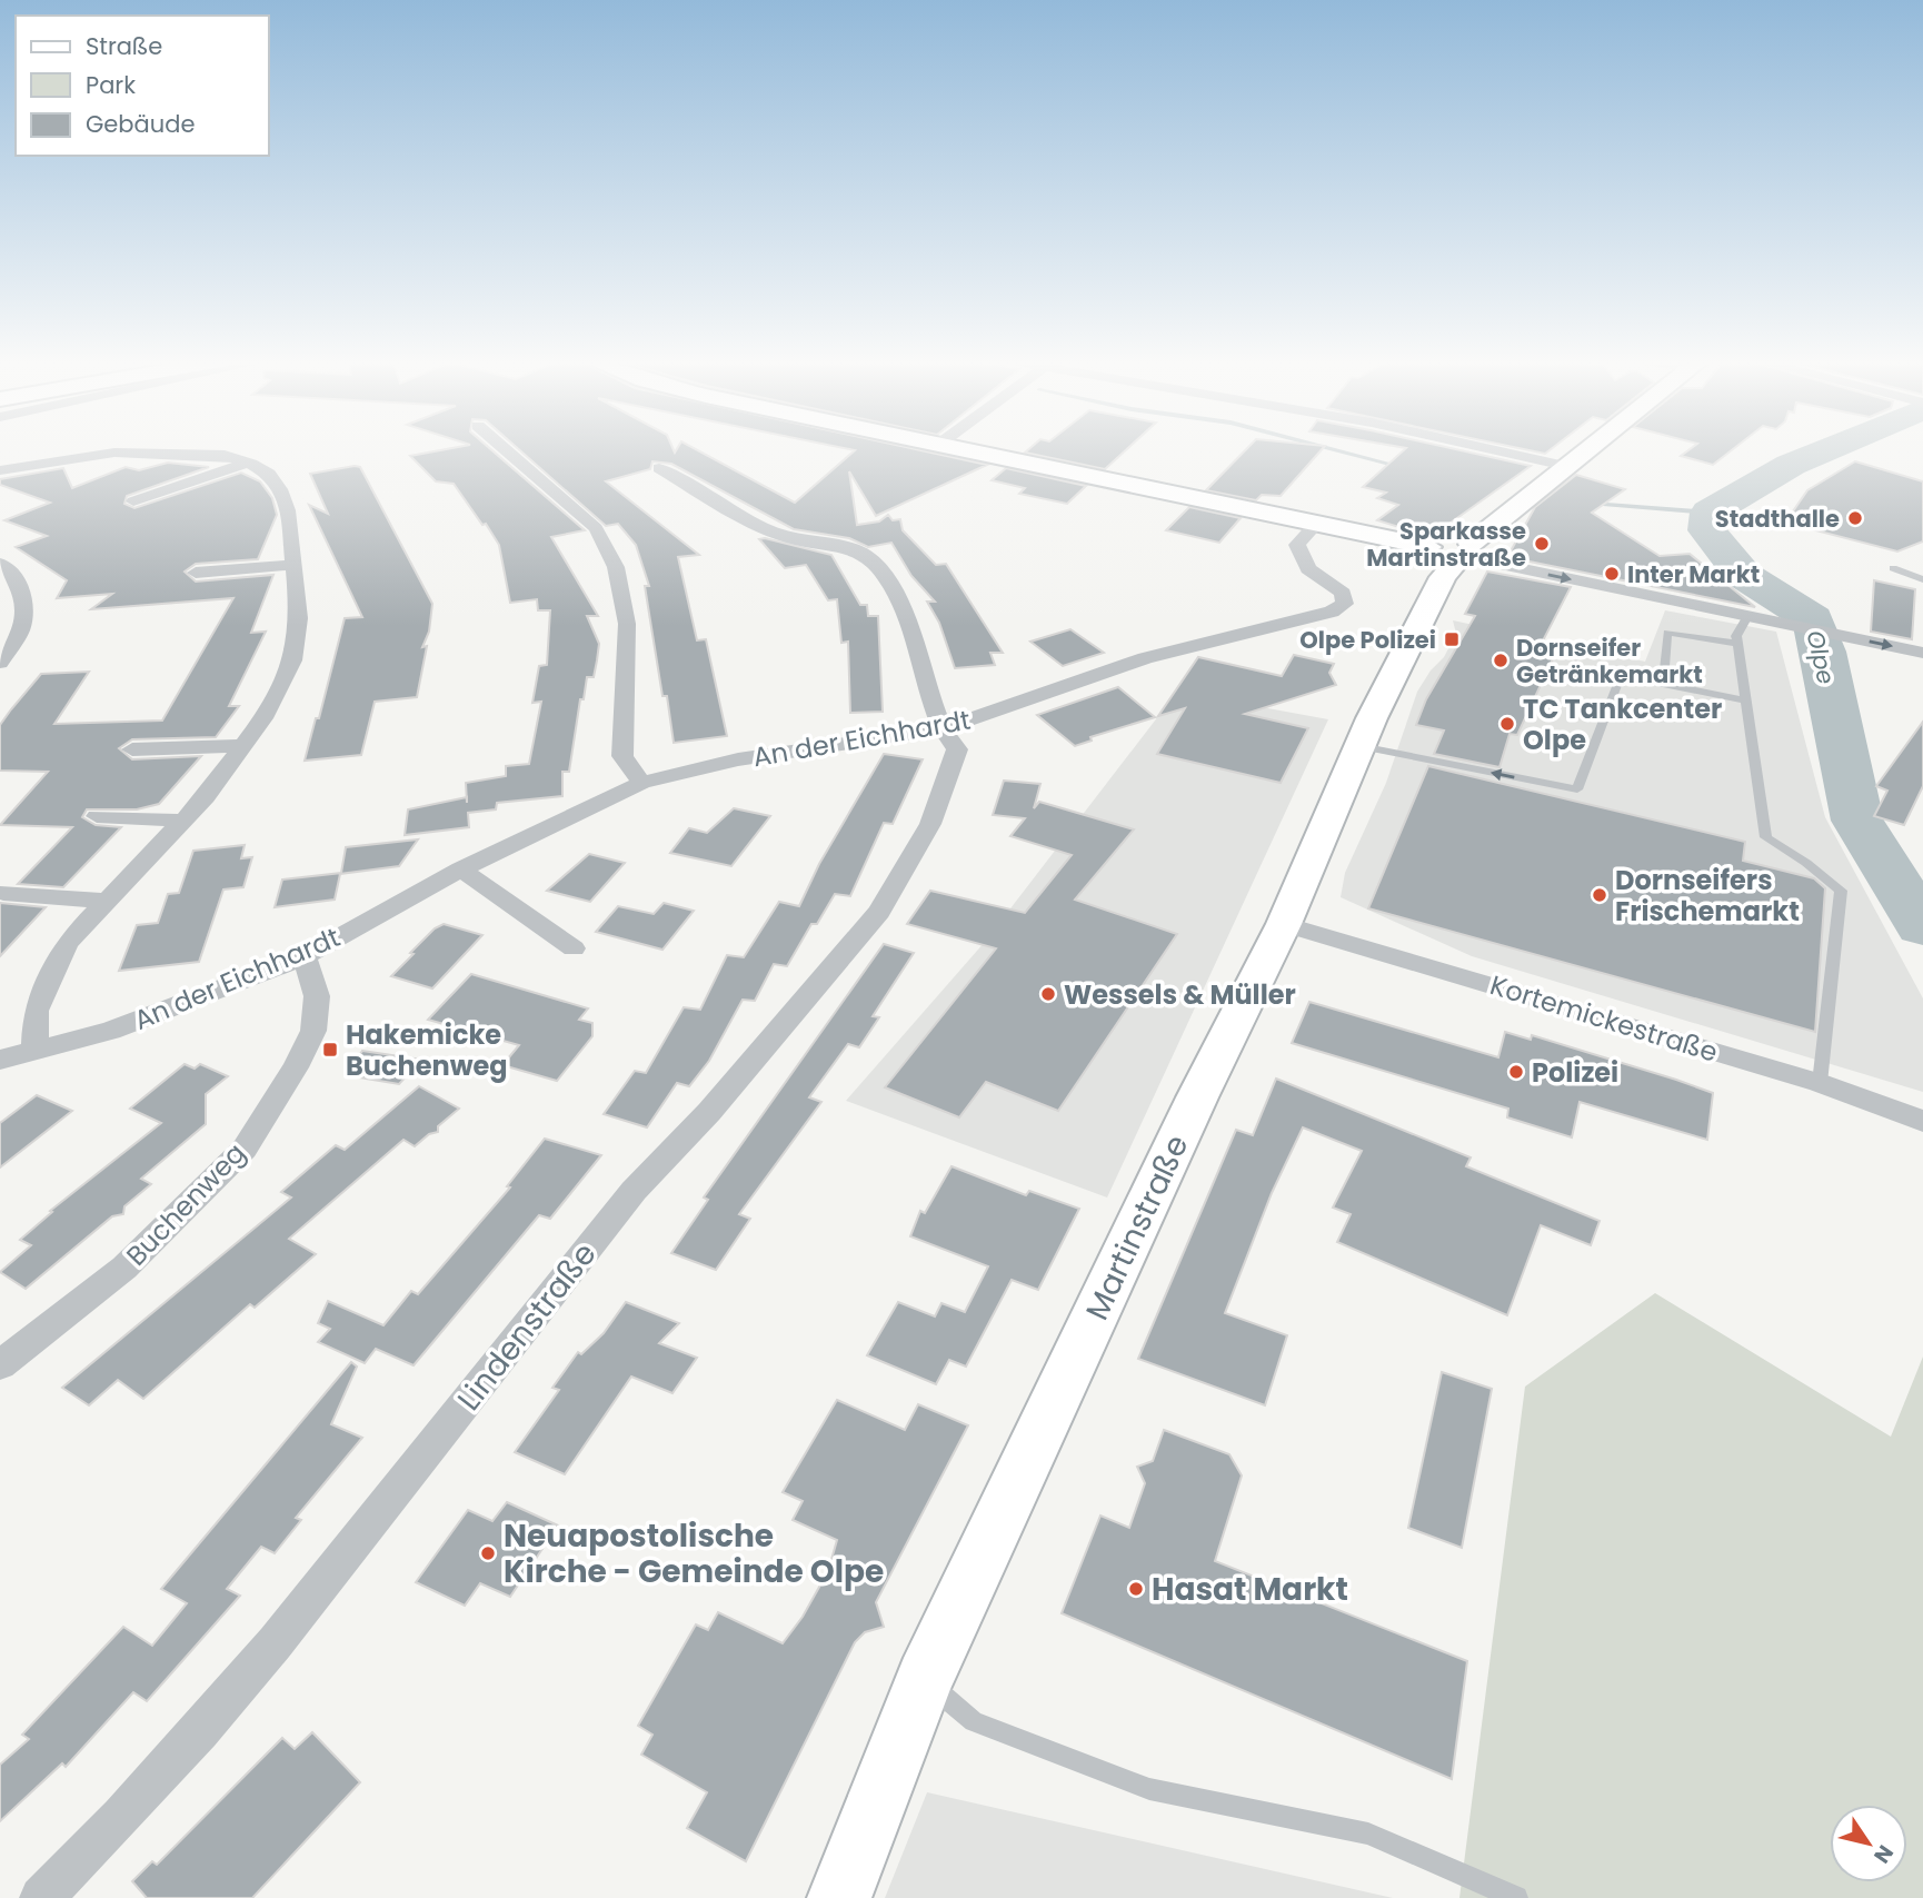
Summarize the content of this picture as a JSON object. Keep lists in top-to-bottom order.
{
  "streets": {
    "street": [
      "An der Eichhardt",
      "Kortemickestraße",
      "Buchenweg",
      "Martinstraße",
      "Lindenstraße"
    ]
  },
  "crossings": [
    ["An der Eichhardt", "Buchenweg"],
    ["An der Eichhardt", "Lindenstraße"],
    ["Kortemickestraße", "Martinstraße"]
  ],
  "water": ["Olpe"],
  "places": {
    "other": [
      "Stadthalle",
      "Sparkasse Martinstraße",
      "Inter Markt",
      "Dornseifer Getränkemarkt",
      "TC Tankcenter Olpe",
      "Dornseifers Frischemarkt",
      "Wessels & Müller",
      "Polizei",
      "Neuapostolische Kirche - Gemeinde Olpe",
      "Hasat Markt"
    ],
    "transit": ["Olpe Polizei", "Hakemicke Buchenweg"]
  },
  "legend": ["Straße", "Park", "Gebäude"],
  "north": "bottom right"
}
